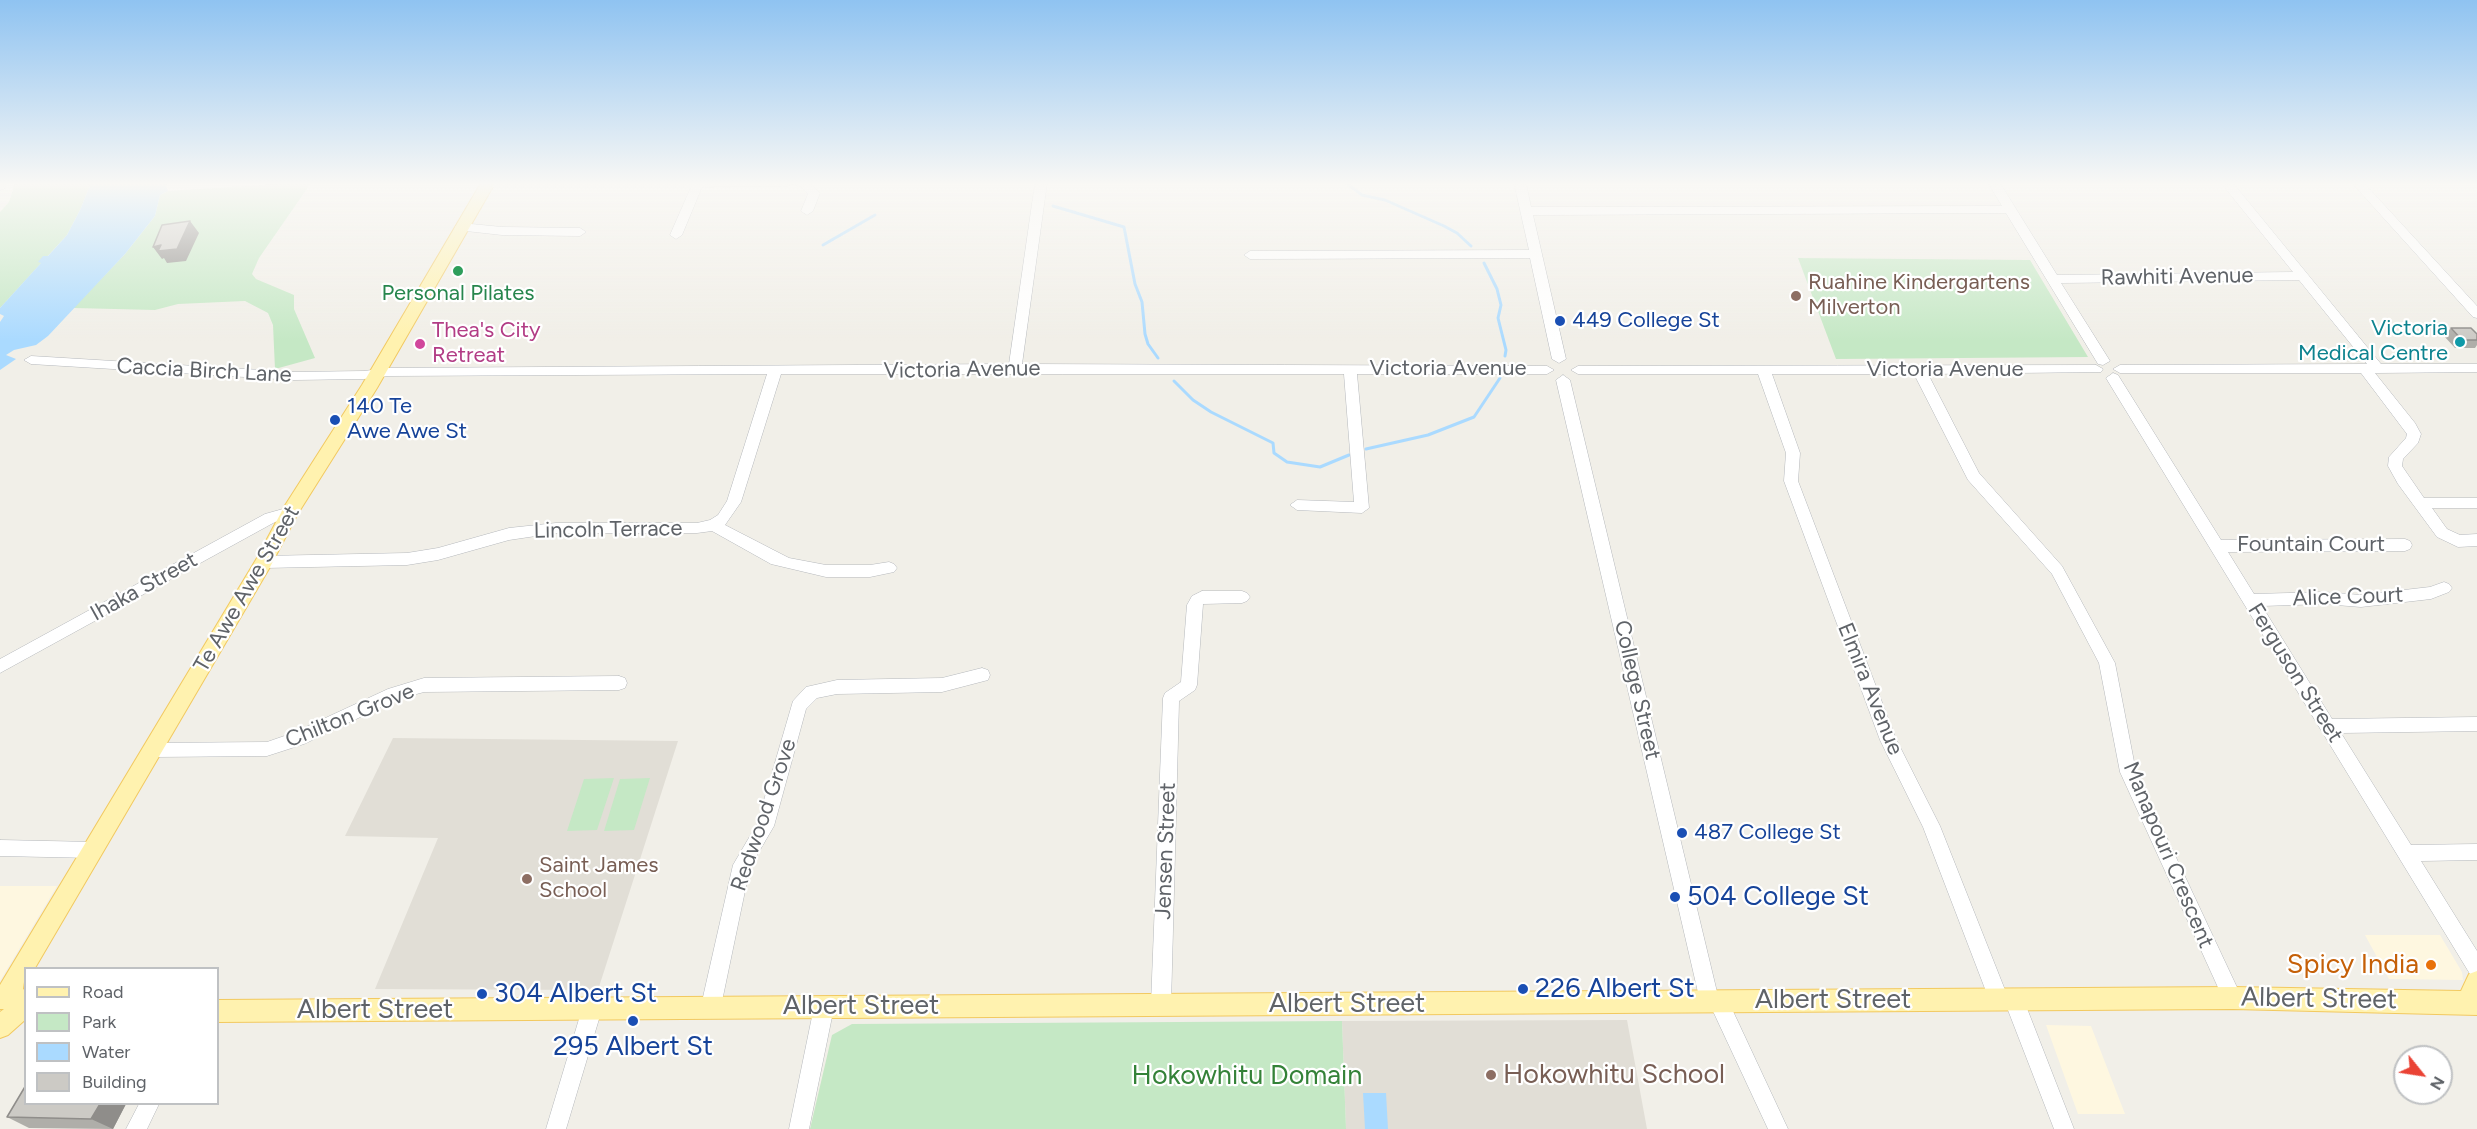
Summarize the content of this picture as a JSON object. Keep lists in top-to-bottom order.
{
  "streets": {
    "main road": ["Te Awe Awe Street", "Albert Street"],
    "street": [
      "Rawhiti Avenue",
      "Victoria Avenue",
      "Caccia Birch Lane",
      "Lincoln Terrace",
      "Fountain Court",
      "Ihaka Street",
      "Alice Court",
      "Ferguson Street",
      "Elmira Avenue",
      "College Street",
      "Chilton Grove",
      "Redwood Grove",
      "Jensen Street",
      "Manapouri Crescent"
    ]
  },
  "crossings": [
    ["Victoria Avenue", "Caccia Birch Lane"],
    ["Victoria Avenue", "Lincoln Terrace"],
    ["Victoria Avenue", "Te Awe Awe Street"],
    ["Victoria Avenue", "Elmira Avenue"],
    ["Victoria Avenue", "College Street"],
    ["Victoria Avenue", "Manapouri Crescent"],
    ["Caccia Birch Lane", "Te Awe Awe Street"],
    ["Lincoln Terrace", "Te Awe Awe Street"],
    ["Fountain Court", "Ferguson Street"],
    ["Ihaka Street", "Te Awe Awe Street"],
    ["Te Awe Awe Street", "Chilton Grove"],
    ["Alice Court", "Ferguson Street"],
    ["Elmira Avenue", "Albert Street"],
    ["College Street", "Albert Street"],
    ["Redwood Grove", "Albert Street"],
    ["Jensen Street", "Albert Street"],
    ["Manapouri Crescent", "Albert Street"]
  ],
  "parks": ["Hokowhitu Domain"],
  "places": [
    "Personal Pilates",
    "Ruahine Kindergartens Milverton",
    "449 College St",
    "Victoria Medical Centre",
    "Thea's City Retreat",
    "140 Te Awe Awe St",
    "487 College St",
    "Saint James School",
    "504 College St",
    "Spicy India",
    "226 Albert St",
    "304 Albert St",
    "295 Albert St",
    "Hokowhitu School"
  ],
  "legend": [
    "Road",
    "Park",
    "Water",
    "Building"
  ],
  "north": "bottom right"
}
